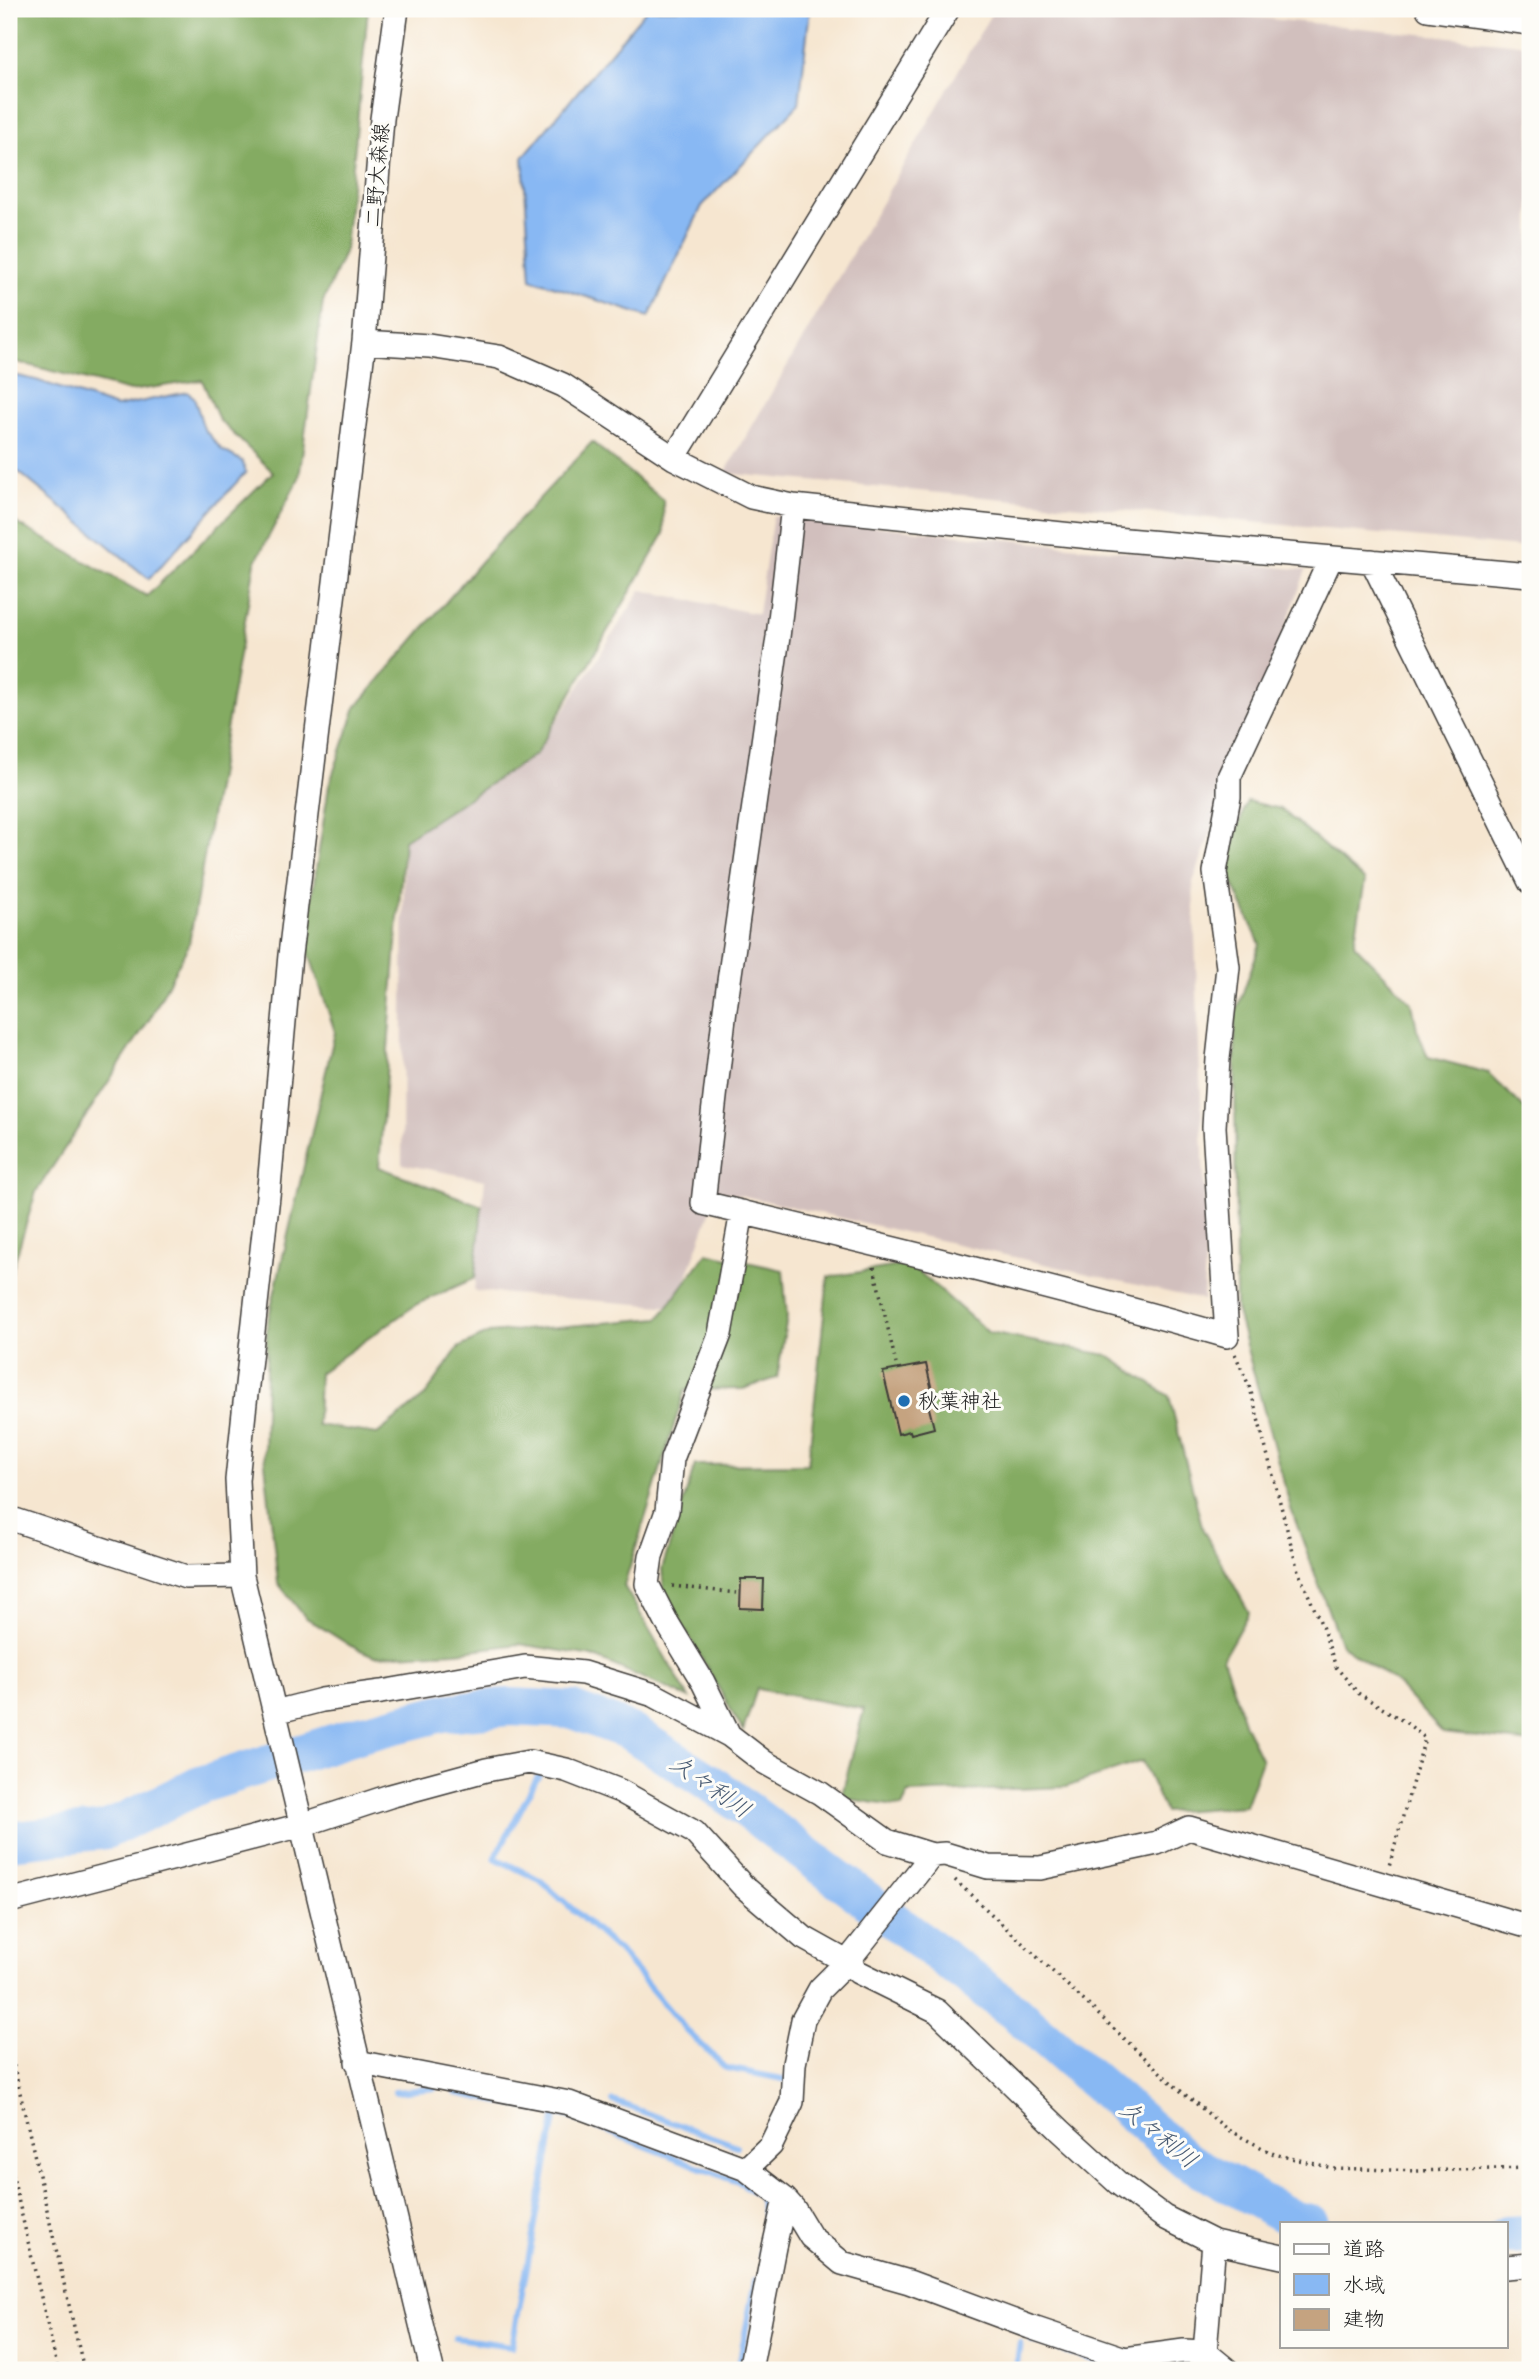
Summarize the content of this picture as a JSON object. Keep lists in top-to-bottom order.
{
  "streets": {
    "street": ["二野大森線"]
  },
  "water": ["久々利川"],
  "places": ["秋葉神社"],
  "legend": ["道路", "水域", "建物"]
}
